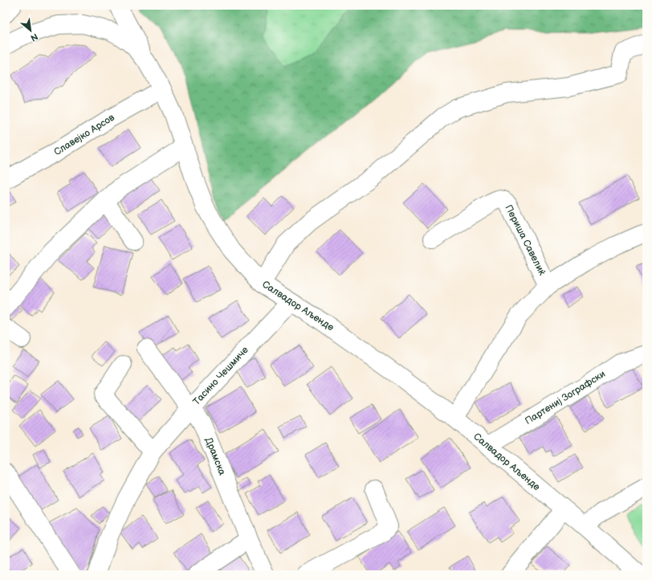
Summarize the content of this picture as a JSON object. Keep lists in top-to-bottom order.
{
  "streets": {
    "street": [
      "Славејко Арсов",
      "Периша Савелиќ",
      "Салвадор Аљенде",
      "Тасино Чешмиче",
      "Партениј Зографски",
      "Драмска"
    ]
  },
  "crossings": [
    ["Славејко Арсов", "Салвадор Аљенде"],
    ["Периша Савелиќ", "Салвадор Аљенде"],
    ["Салвадор Аљенде", "Тасино Чешмиче"],
    ["Салвадор Аљенде", "Партениј Зографски"],
    ["Тасино Чешмиче", "Драмска"]
  ],
  "north": "bottom right"
}
